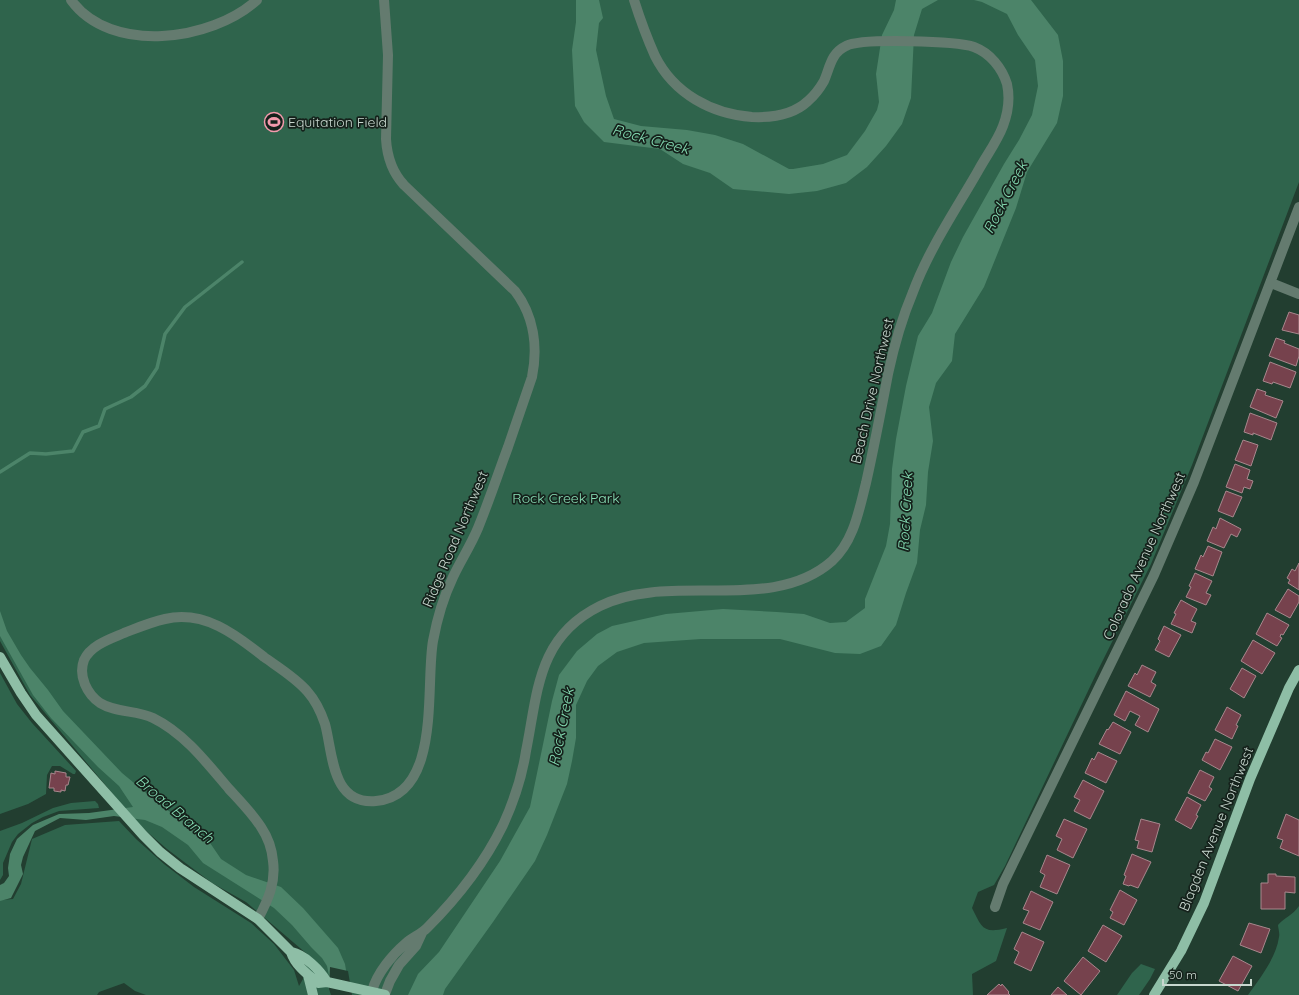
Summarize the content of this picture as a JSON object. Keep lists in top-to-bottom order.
{
  "streets": {
    "main road": ["Blagden Avenue Northwest"],
    "street": ["Beach Drive Northwest", "Ridge Road Northwest", "Colorado Avenue Northwest"]
  },
  "water": ["Rock Creek", "Broad Branch"],
  "parks": ["Rock Creek Park"],
  "places": {
    "sports": ["Equitation Field"]
  },
  "scale_bar": "50 m"
}
